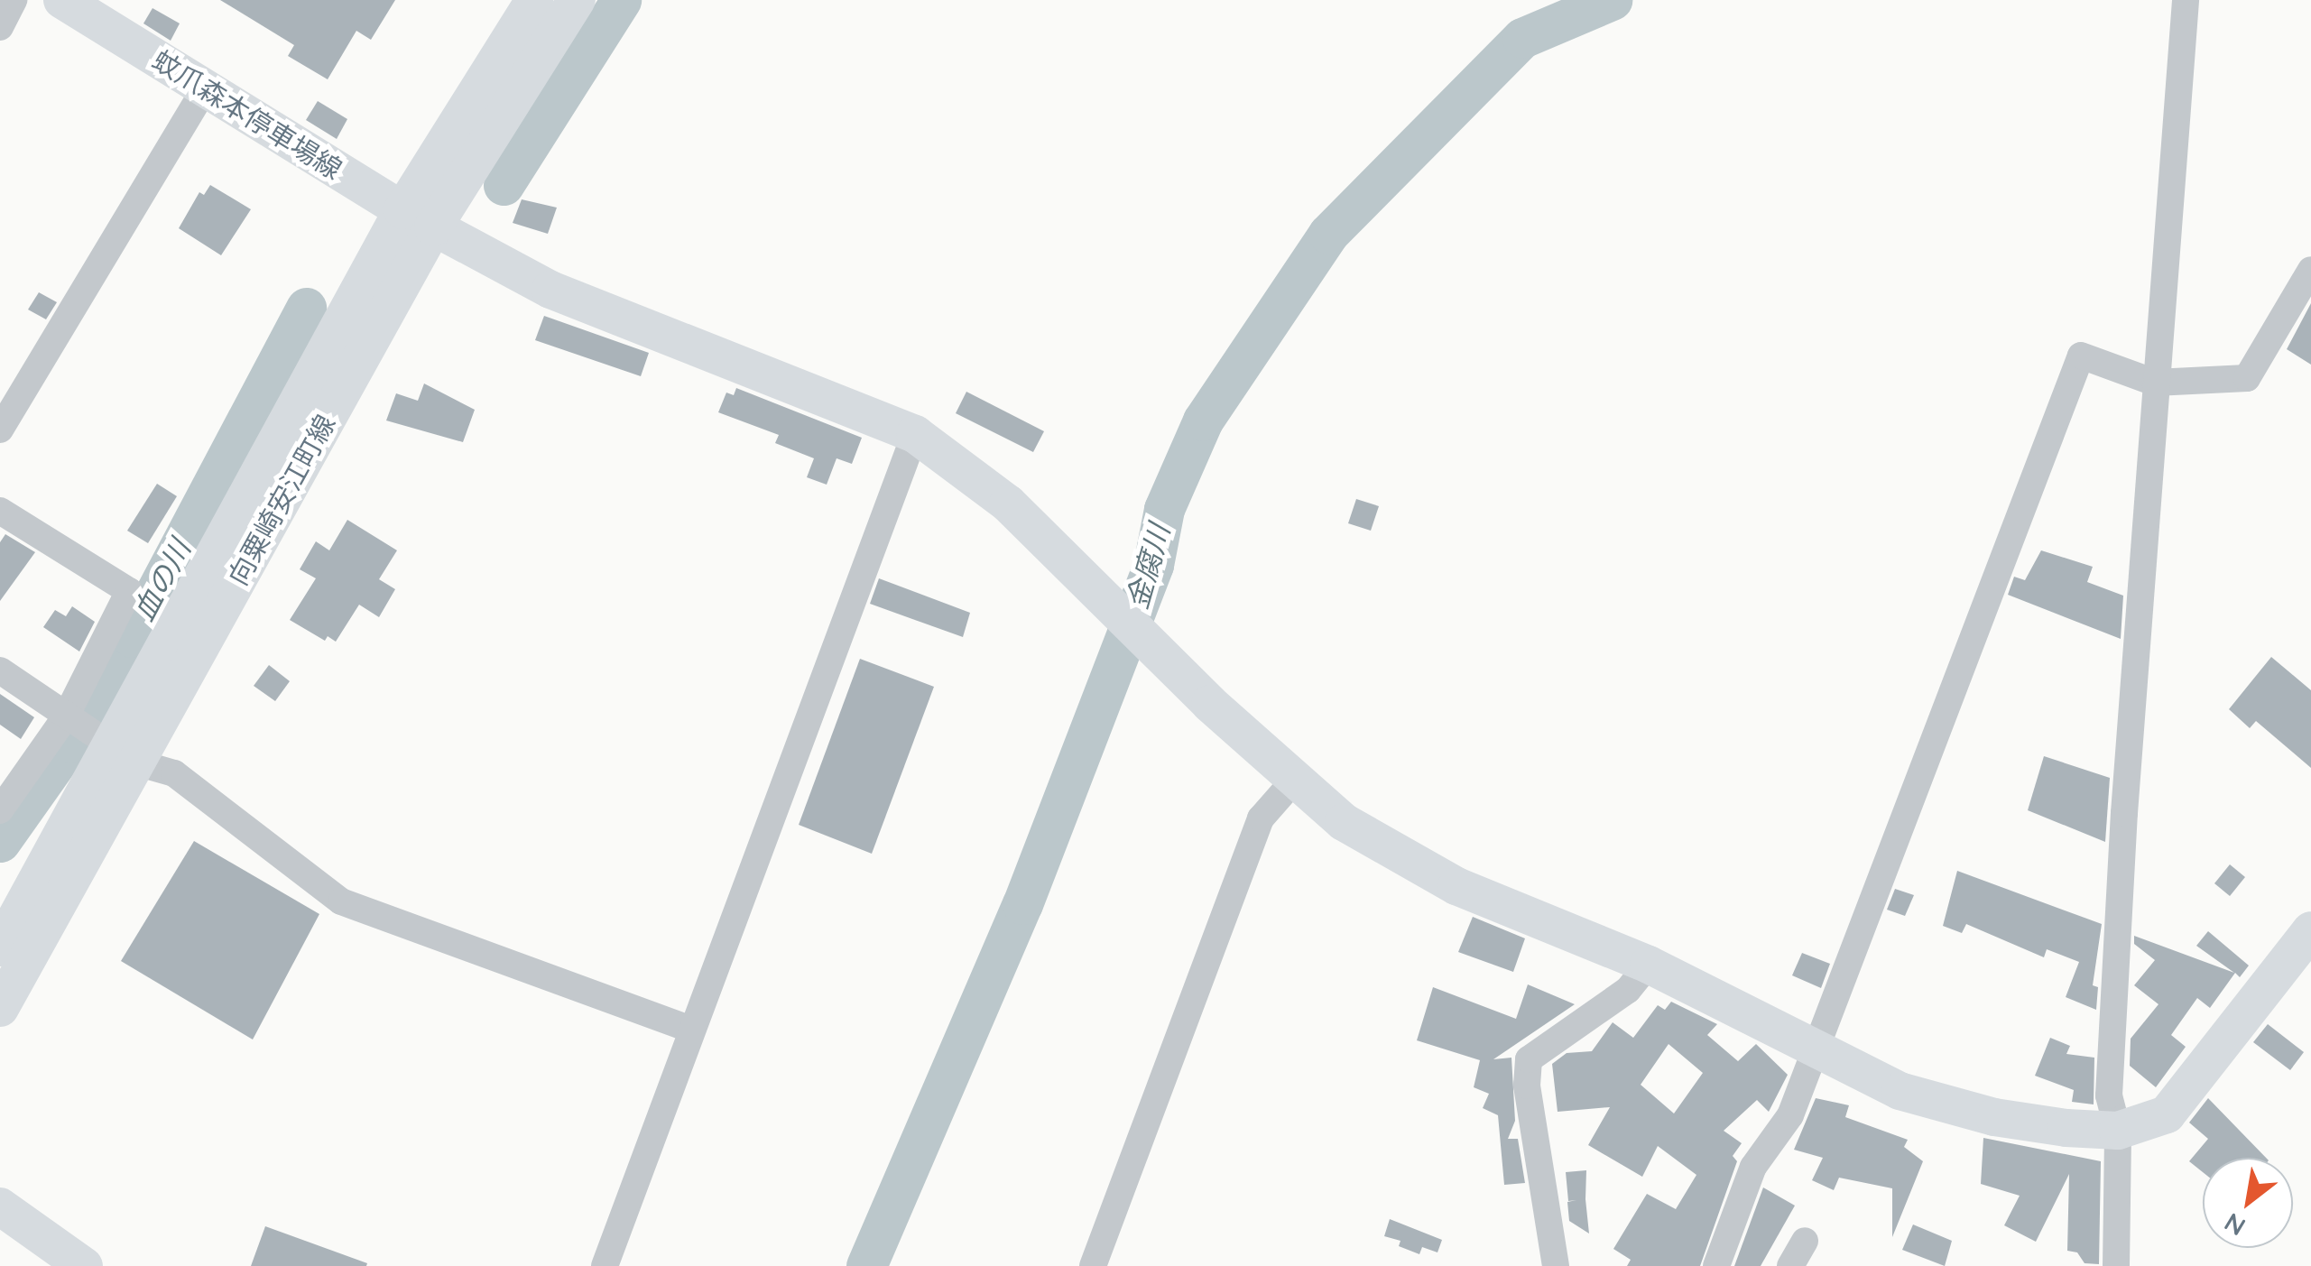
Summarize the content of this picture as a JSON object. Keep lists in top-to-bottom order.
{
  "streets": {
    "street": ["蚊爪森本停車場線", "向粟崎安江町線"]
  },
  "crossings": [
    ["蚊爪森本停車場線", "向粟崎安江町線"]
  ],
  "water": ["金腐川", "血の川"],
  "north": "bottom left"
}
